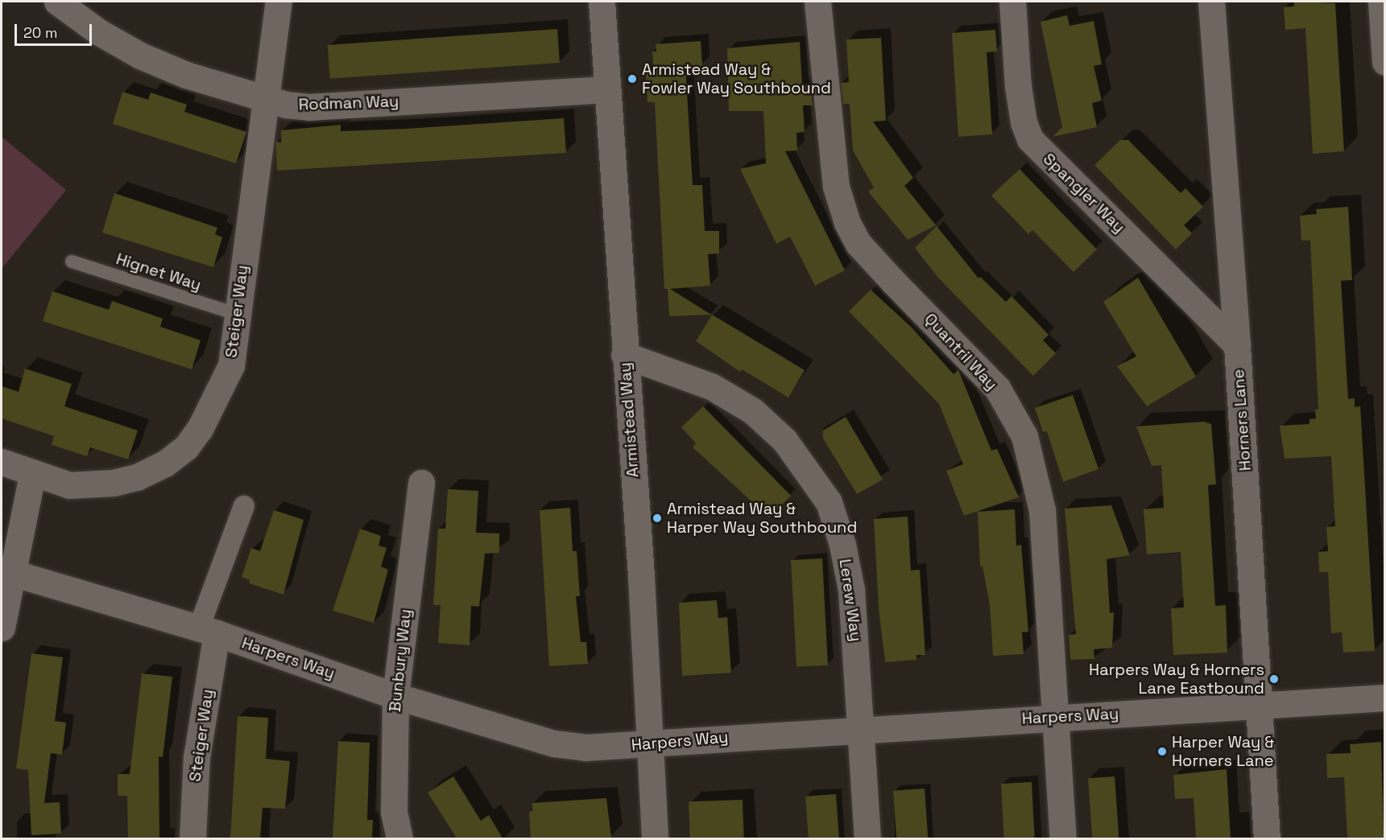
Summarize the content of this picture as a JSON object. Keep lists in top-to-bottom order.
{
  "streets": {
    "street": [
      "Rodman Way",
      "Spangler Way",
      "Steiger Way",
      "Quantril Way",
      "Armistead Way",
      "Horners Lane",
      "Lerew Way",
      "Harpers Way",
      "Bunbury Way"
    ],
    "lane": ["Hignet Way"]
  },
  "crossings": [
    ["Rodman Way", "Steiger Way"],
    ["Rodman Way", "Armistead Way"],
    ["Spangler Way", "Horners Lane"],
    ["Hignet Way", "Steiger Way"],
    ["Steiger Way", "Harpers Way"],
    ["Quantril Way", "Harpers Way"],
    ["Armistead Way", "Lerew Way"],
    ["Armistead Way", "Harpers Way"],
    ["Horners Lane", "Harpers Way"],
    ["Lerew Way", "Harpers Way"],
    ["Harpers Way", "Bunbury Way"]
  ],
  "places": [
    "Armistead Way & Fowler Way Southbound",
    "Armistead Way & Harper Way Southbound",
    "Harpers Way & Horners Lane Eastbound",
    "Harper Way & Horners Lane"
  ],
  "scale_bar": "20 m"
}
